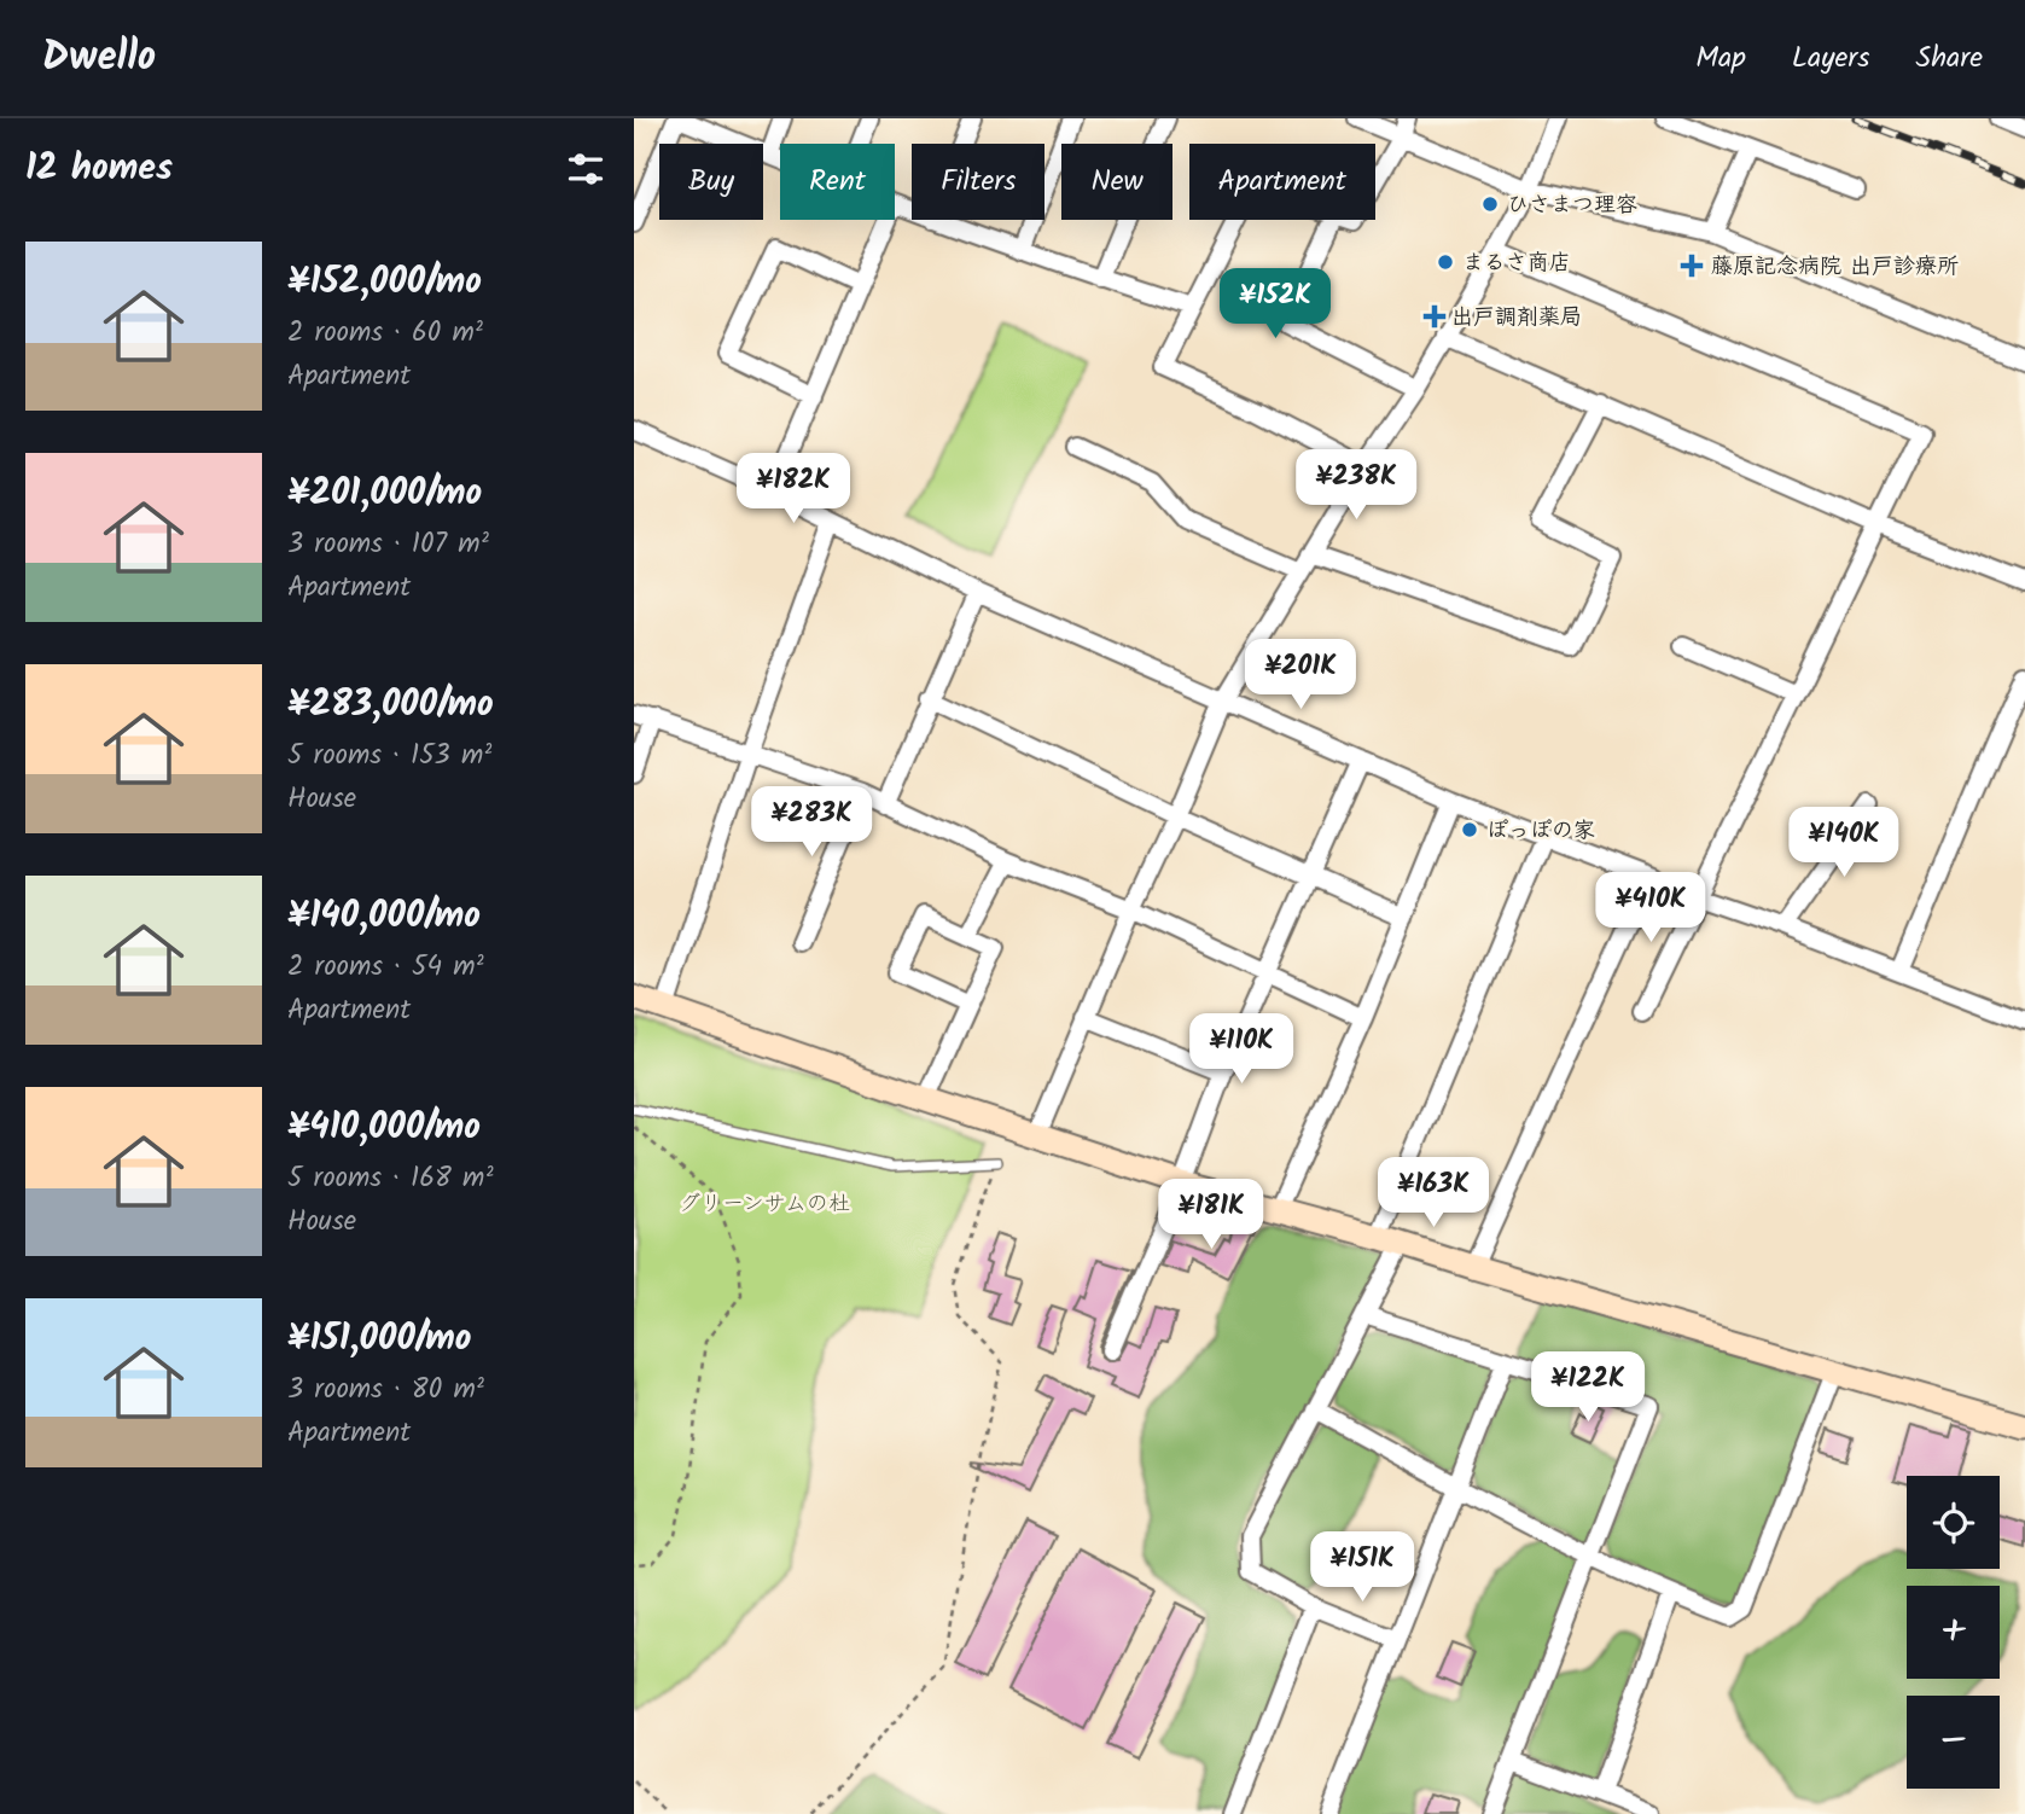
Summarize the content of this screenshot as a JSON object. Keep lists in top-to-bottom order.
{
  "parks": ["グリーンサムの杜"],
  "places": {
    "other": ["ひさまつ理容", "まるさ商店", "ぽっぽの家"],
    "health": ["藤原記念病院 出戸診療所", "出戸調剤薬局"]
  },
  "page": {
    "header": "Dwello",
    "nav": ["Map", "Layers", "Share"],
    "heading": "12 homes",
    "chip": [
      "Buy",
      "Rent",
      "Filters",
      "New",
      "Apartment"
    ],
    "list": [
      {
        "name": "¥152,000/mo",
        "note": "2 rooms · 60 m² · Apartment"
      },
      {
        "name": "¥201,000/mo",
        "note": "3 rooms · 107 m² · Apartment"
      },
      {
        "name": "¥283,000/mo",
        "note": "5 rooms · 153 m² · House"
      },
      {
        "name": "¥140,000/mo",
        "note": "2 rooms · 54 m² · Apartment"
      },
      {
        "name": "¥410,000/mo",
        "note": "5 rooms · 168 m² · House"
      },
      {
        "name": "¥151,000/mo",
        "note": "3 rooms · 80 m² · Apartment"
      }
    ],
    "price": [
      "¥152K",
      "¥238K",
      "¥182K",
      "¥201K",
      "¥283K",
      "¥140K",
      "¥410K",
      "¥110K",
      "¥163K",
      "¥181K",
      "¥122K",
      "¥151K"
    ],
    "map_buttons": ["+", "−"]
  }
}
